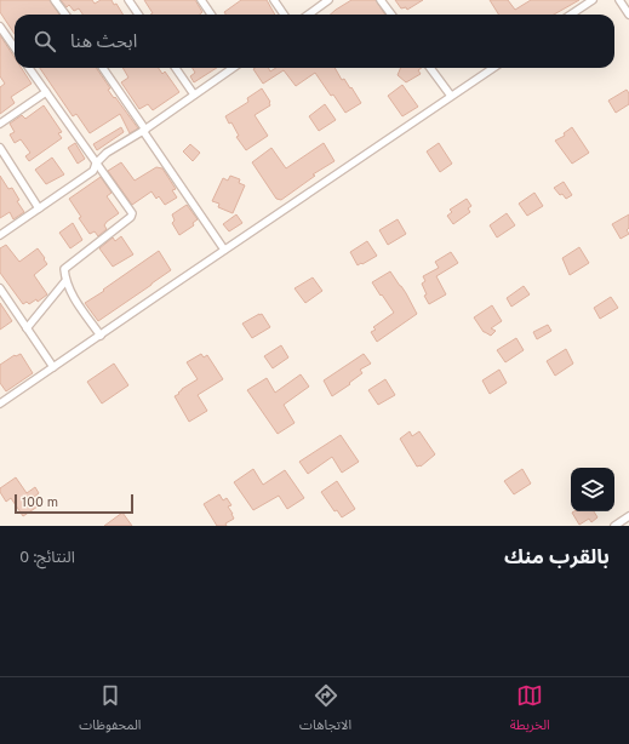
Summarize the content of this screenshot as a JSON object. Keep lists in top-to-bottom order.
{
  "scale_bar": "100 m",
  "page": {
    "search": "ابحث هنا",
    "scale": "100 m",
    "heading": ["بالقرب منك", "النتائج: 0"],
    "nav": ["الخريطة", "الاتجاهات", "المحفوظات"]
  }
}
